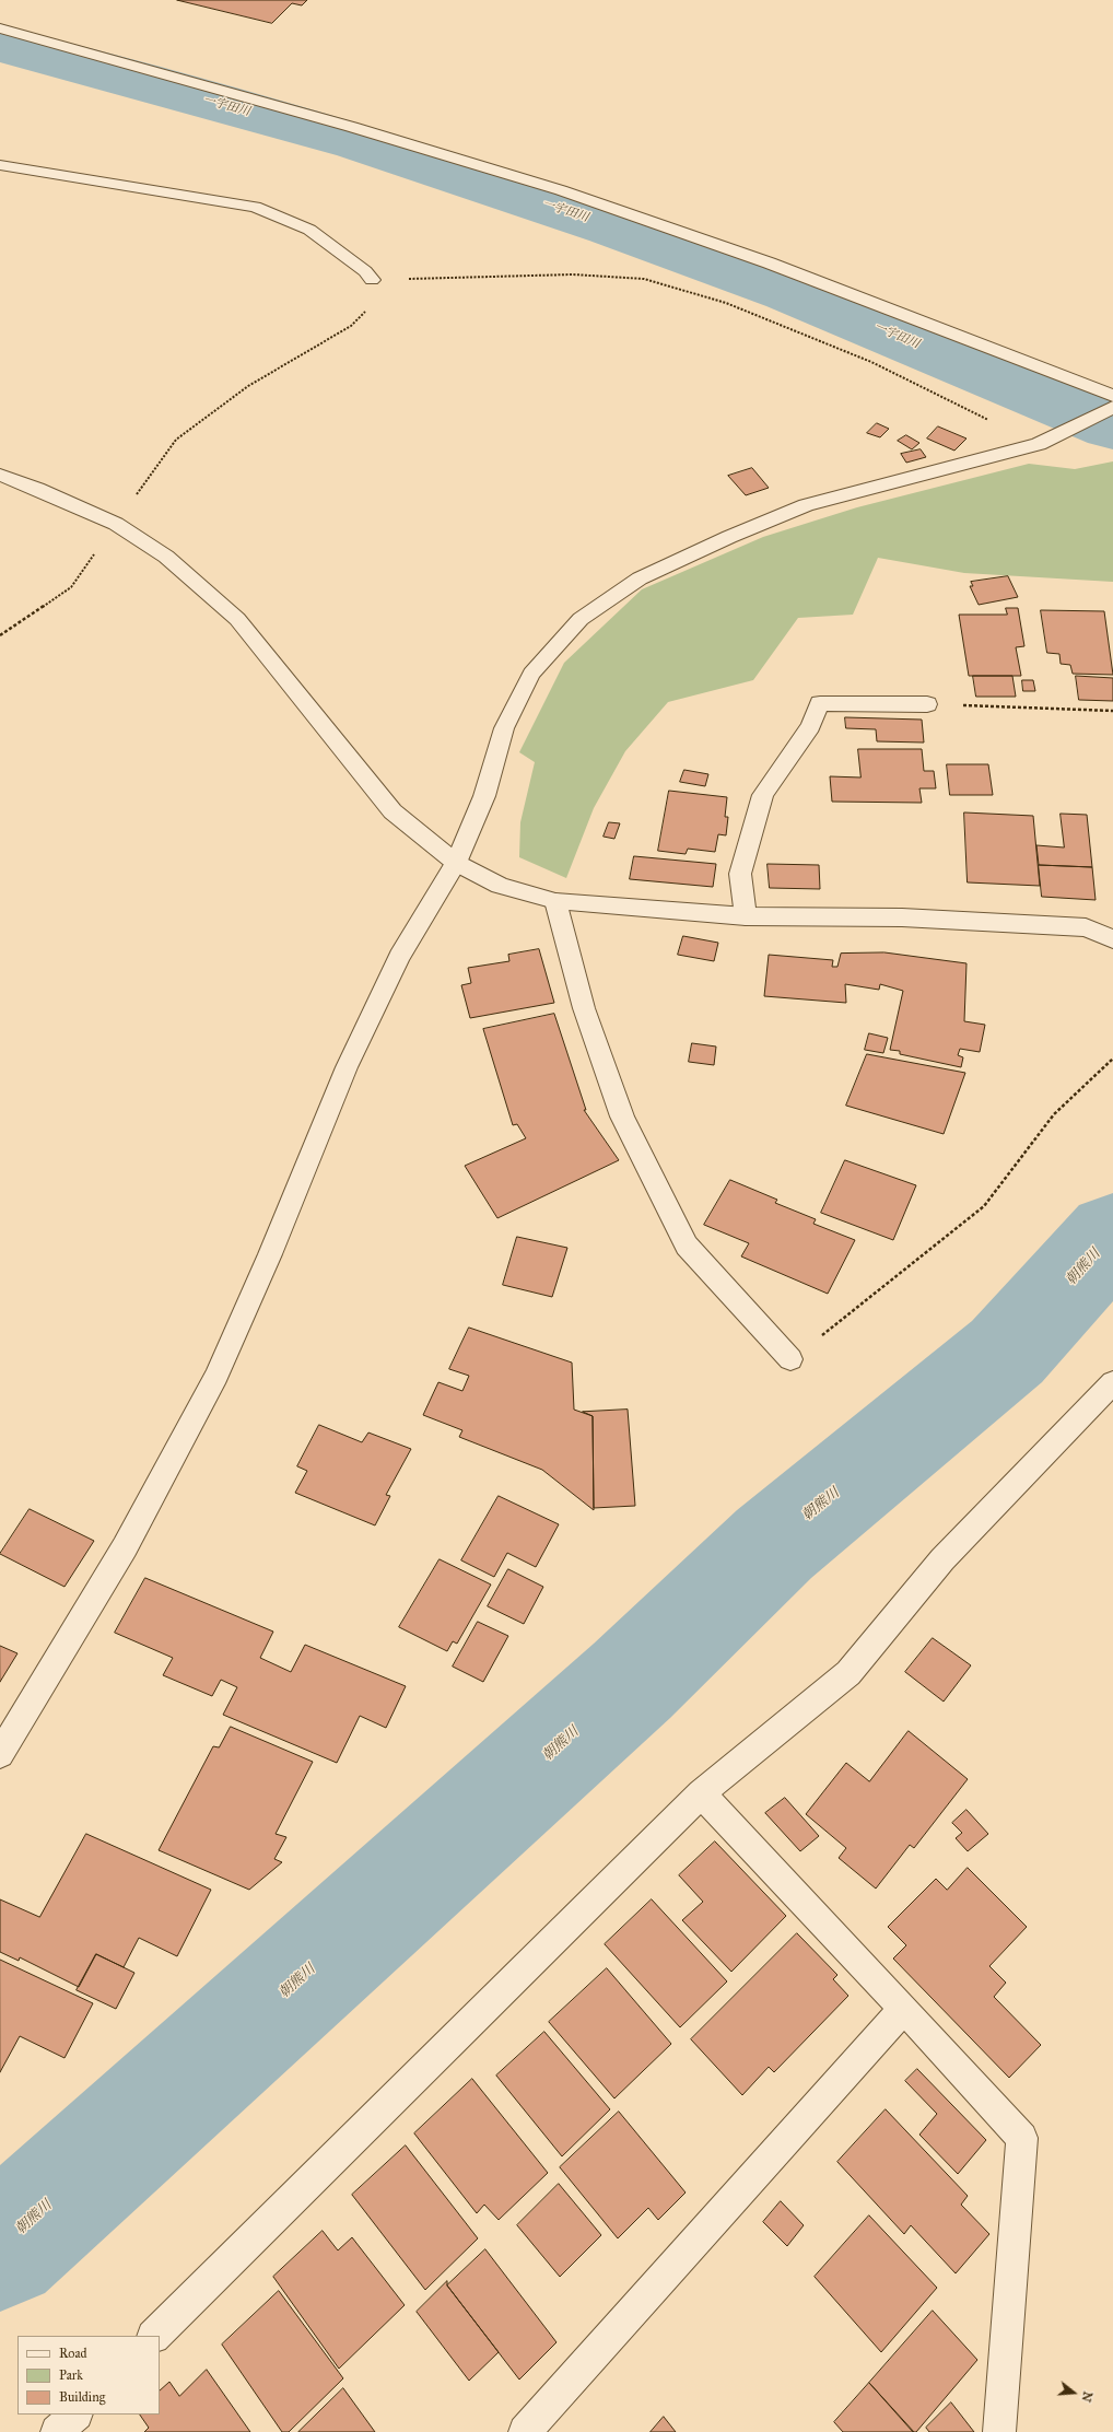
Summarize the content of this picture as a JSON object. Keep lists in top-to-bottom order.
{
  "water": ["一宇田川", "朝熊川"],
  "legend": ["Road", "Park", "Building"],
  "north": "right"
}
